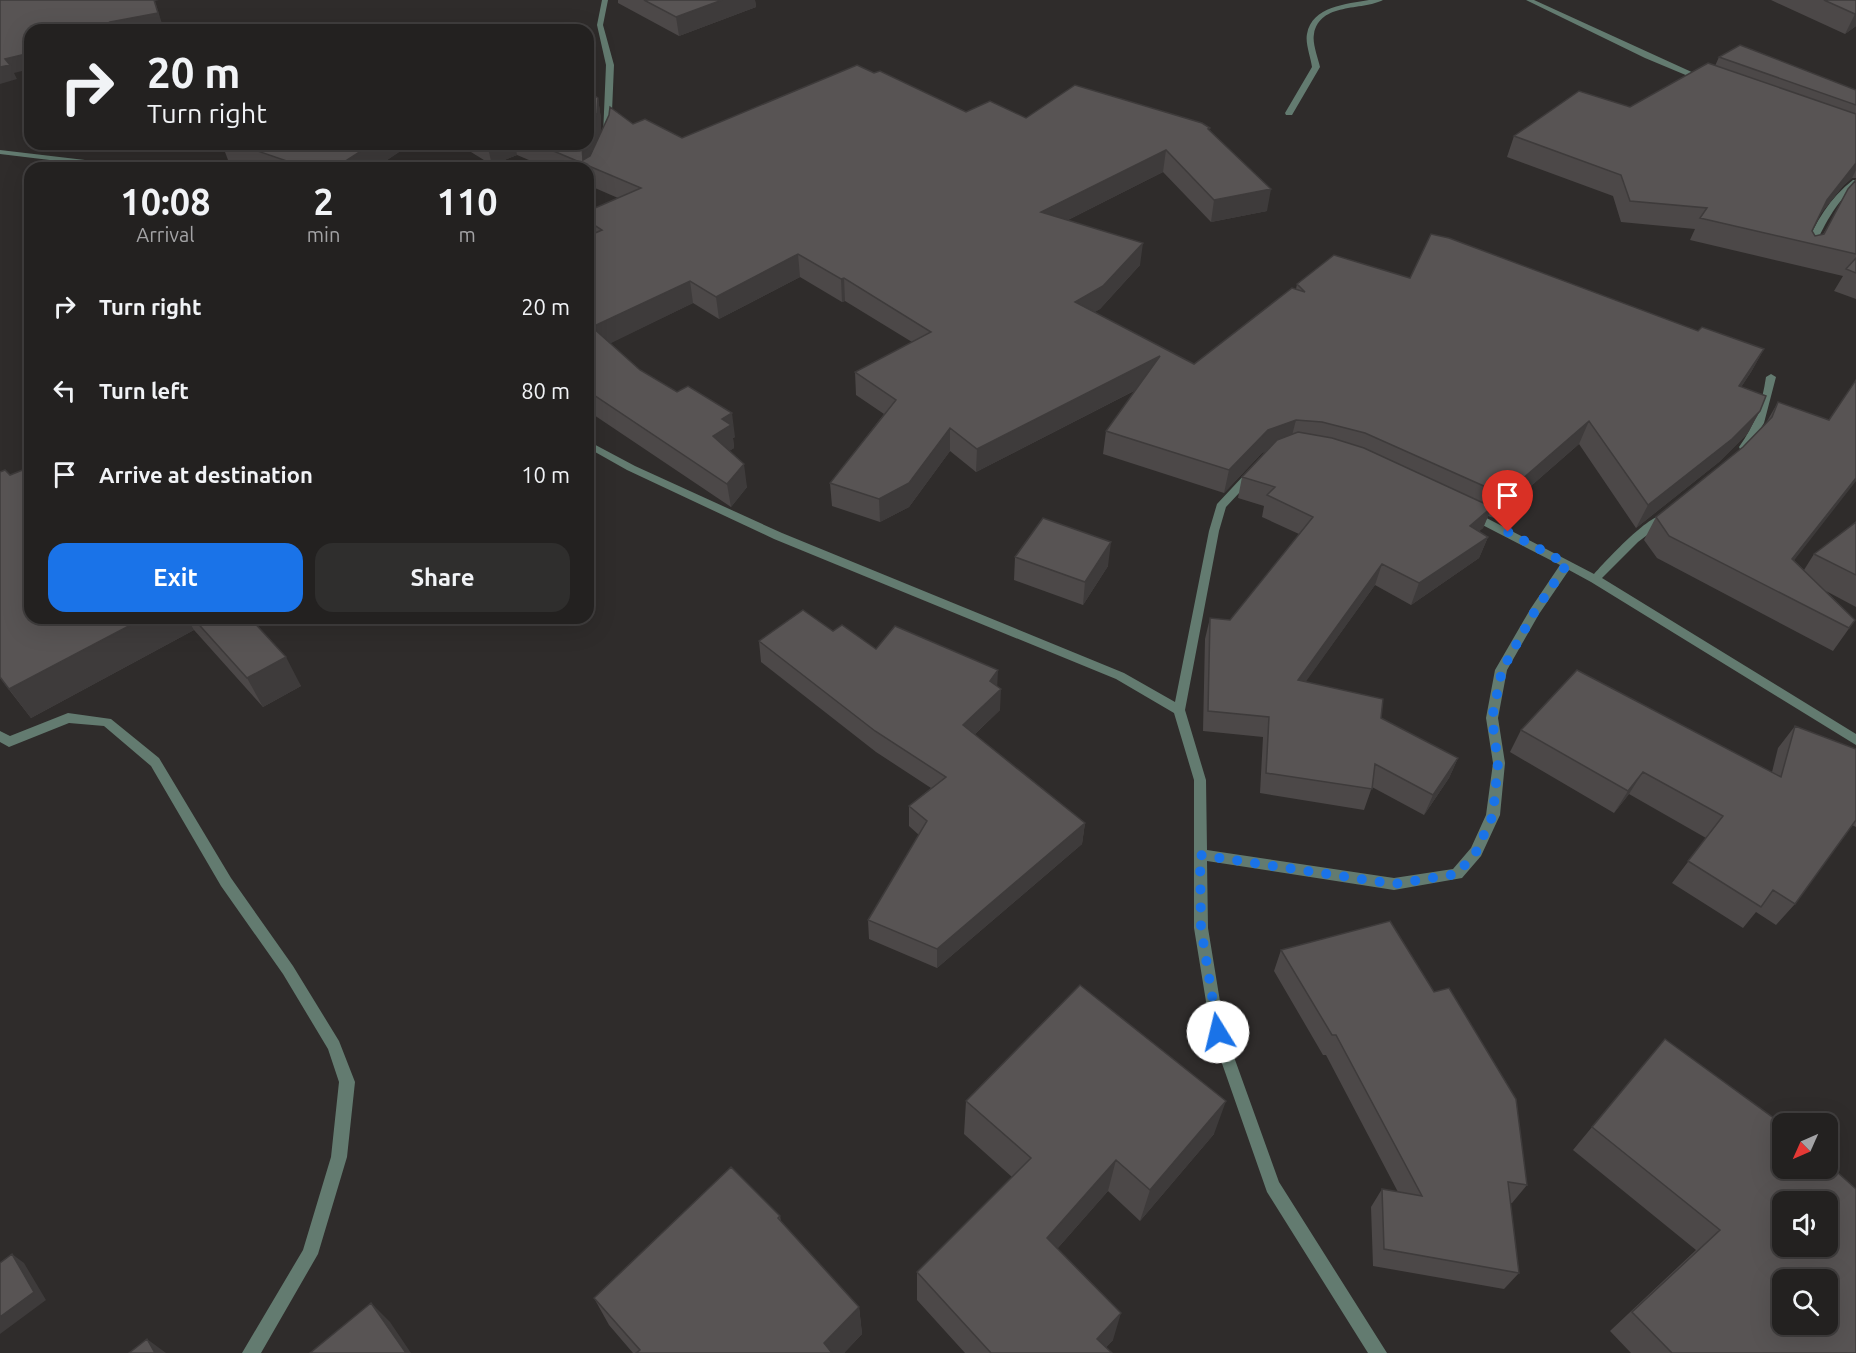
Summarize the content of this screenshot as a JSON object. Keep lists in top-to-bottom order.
{
  "north": "bottom left",
  "page": {
    "turn": ["20 m", "Turn right"],
    "eta": [
      "10:08",
      "Arrival",
      "2",
      "min",
      "110",
      "m"
    ],
    "list": [
      {
        "name": "Turn right",
        "value": "20 m"
      },
      {
        "name": "Turn left",
        "value": "80 m"
      },
      {
        "name": "Arrive at destination",
        "value": "10 m"
      }
    ],
    "buttons": ["Exit", "Share"]
  }
}
